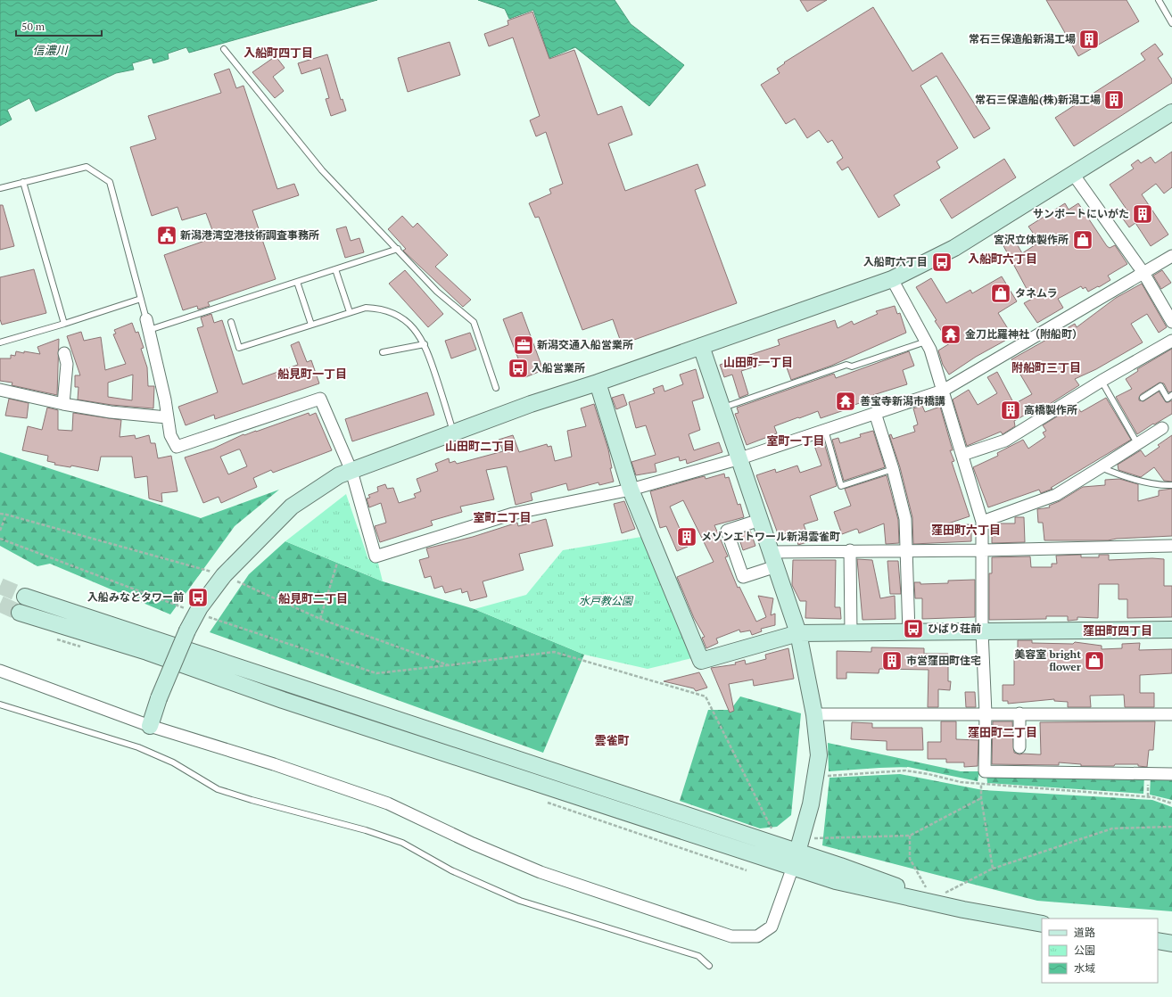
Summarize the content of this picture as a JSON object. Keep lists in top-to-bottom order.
{
  "districts": [
    "入船町四丁目",
    "入船町六丁目",
    "山田町一丁目",
    "附船町三丁目",
    "船見町一丁目",
    "室町一丁目",
    "山田町二丁目",
    "室町二丁目",
    "窪田町六丁目",
    "船見町二丁目",
    "窪田町四丁目",
    "窪田町二丁目",
    "雲雀町"
  ],
  "water": ["信濃川"],
  "parks": ["水戸教公園"],
  "places": {
    "building": [
      "常石三保造船新潟工場",
      "常石三保造船(株)新潟工場",
      "サンポートにいがた",
      "高橋製作所",
      "メゾンエトワール新潟雲雀町",
      "市営窪田町住宅"
    ],
    "public building": ["新潟港湾空港技術調査事務所"],
    "shop": ["宮沢立体製作所", "タネムラ", "美容室 bright flower"],
    "bus stop": [
      "入船町六丁目",
      "入船営業所",
      "入船みなとタワー前",
      "ひばり荘前"
    ],
    "temple": ["金刀比羅神社（附船町）", "善宝寺新潟市橋講"],
    "office": ["新潟交通入船営業所"]
  },
  "legend": ["道路", "公園", "水域"],
  "scale_bar": "50 m"
}
